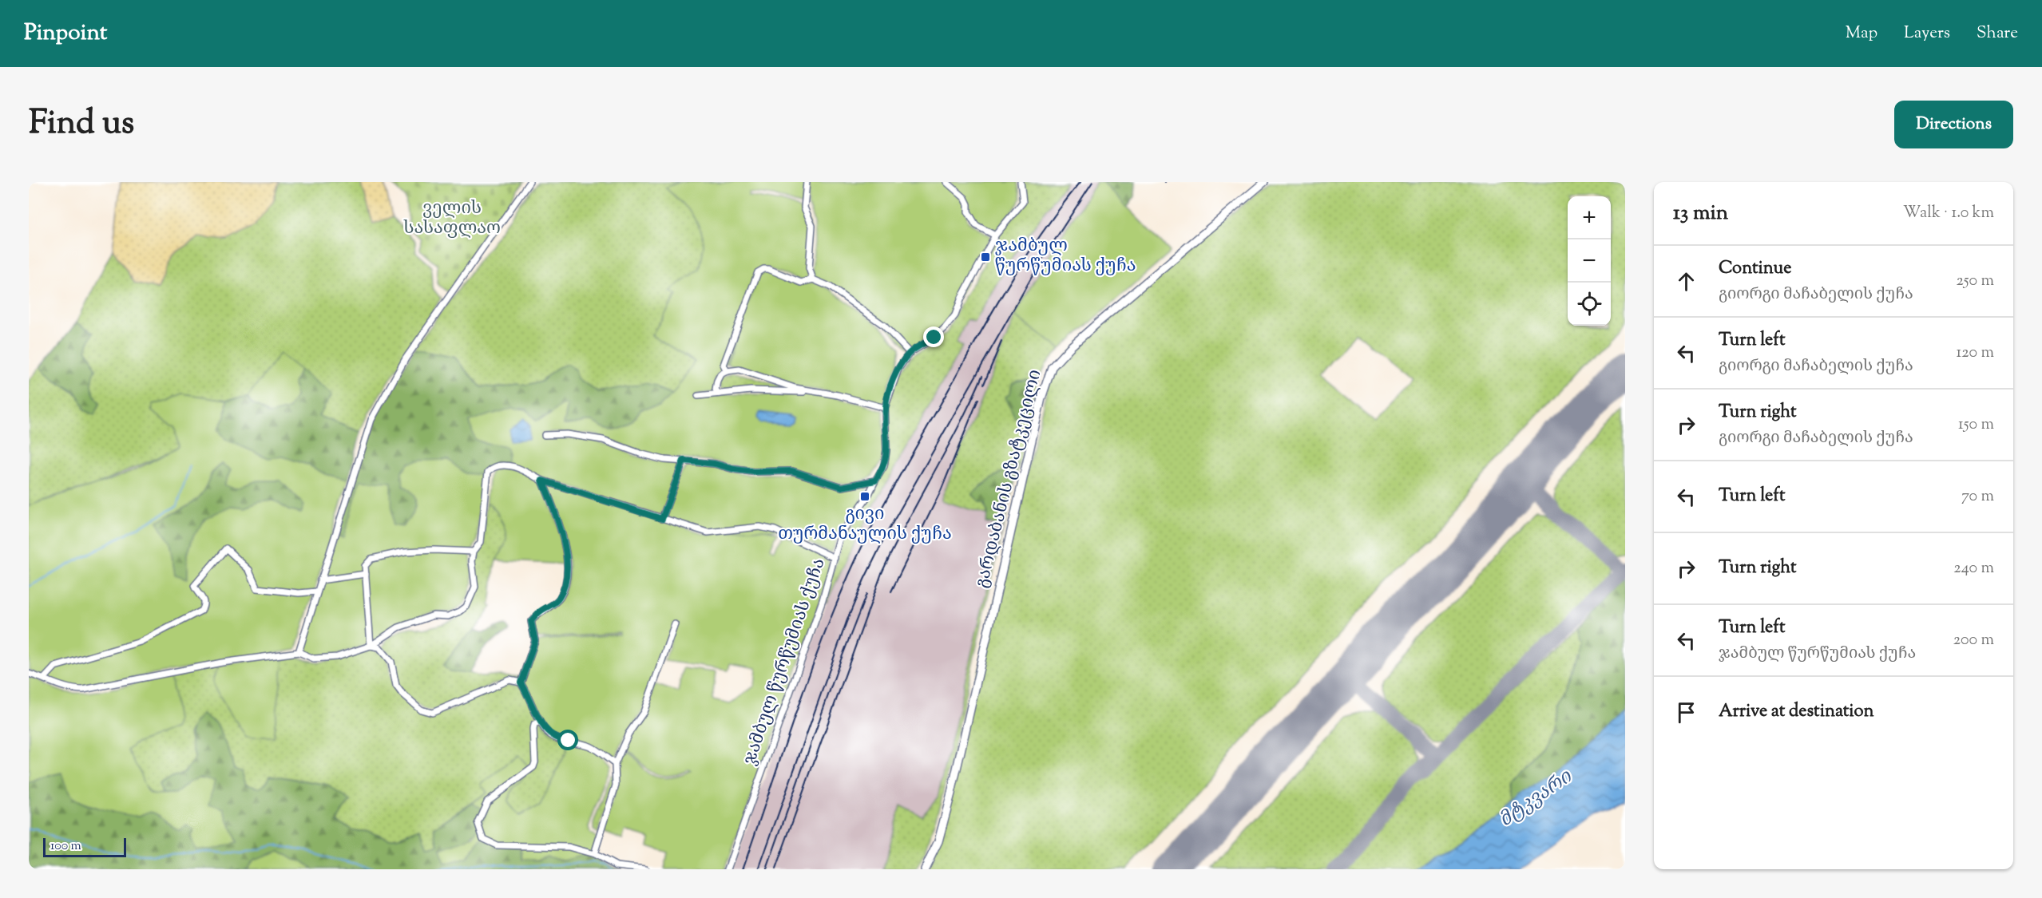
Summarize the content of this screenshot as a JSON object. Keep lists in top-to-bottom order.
{
  "streets": {
    "main road": ["გარდაბანის გზატკეცილი"],
    "street": ["ჯამბულ წურწუმიას ქუჩა"]
  },
  "water": ["მტკვარი"],
  "parks": ["ველის სასაფლაო"],
  "places": {
    "transit": ["ჯამბულ წურწუმიას ქუჩა", "გივი თურმანაულის ქუჩა"]
  },
  "scale_bar": "100 m",
  "page": {
    "header": "Pinpoint",
    "nav": ["Map", "Layers", "Share"],
    "title": "Find us",
    "buttons": "Directions",
    "heading": ["13 min", "Walk · 1.0 km"],
    "map_buttons": ["+", "−"],
    "list": [
      ["Continue", "გიორგი მაჩაბელის ქუჩა", "250 m"],
      ["Turn left", "გიორგი მაჩაბელის ქუჩა", "120 m"],
      ["Turn right", "გიორგი მაჩაბელის ქუჩა", "150 m"],
      ["Turn left", "70 m"],
      ["Turn right", "240 m"],
      ["Turn left", "ჯამბულ წურწუმიას ქუჩა", "200 m"],
      "Arrive at destination"
    ],
    "scale": "100 m"
  }
}
